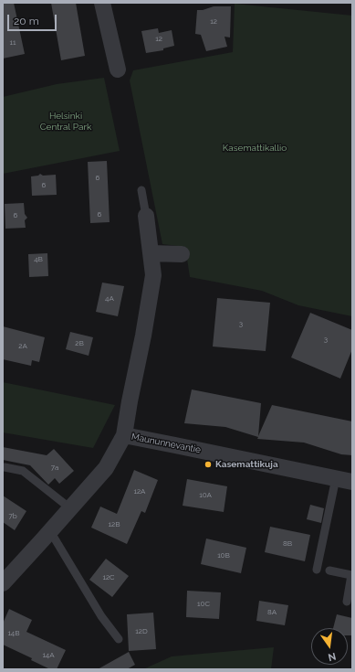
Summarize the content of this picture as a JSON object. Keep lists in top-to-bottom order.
{
  "streets": {
    "street": ["Maununnevantie"]
  },
  "parks": ["Helsinki Central Park", "Kasemattikallio"],
  "places": ["Kasemattikuja"],
  "house_numbers": [
    "12",
    "12",
    "11",
    "6",
    "6",
    "6",
    "6",
    "4B",
    "4A",
    "3",
    "3",
    "2B",
    "2A",
    "7a",
    "12A",
    "10A",
    "7b",
    "12B",
    "8B",
    "10B",
    "12C",
    "10C",
    "8A",
    "12D",
    "14B",
    "14A"
  ],
  "scale_bar": "20 m",
  "north": "bottom"
}
